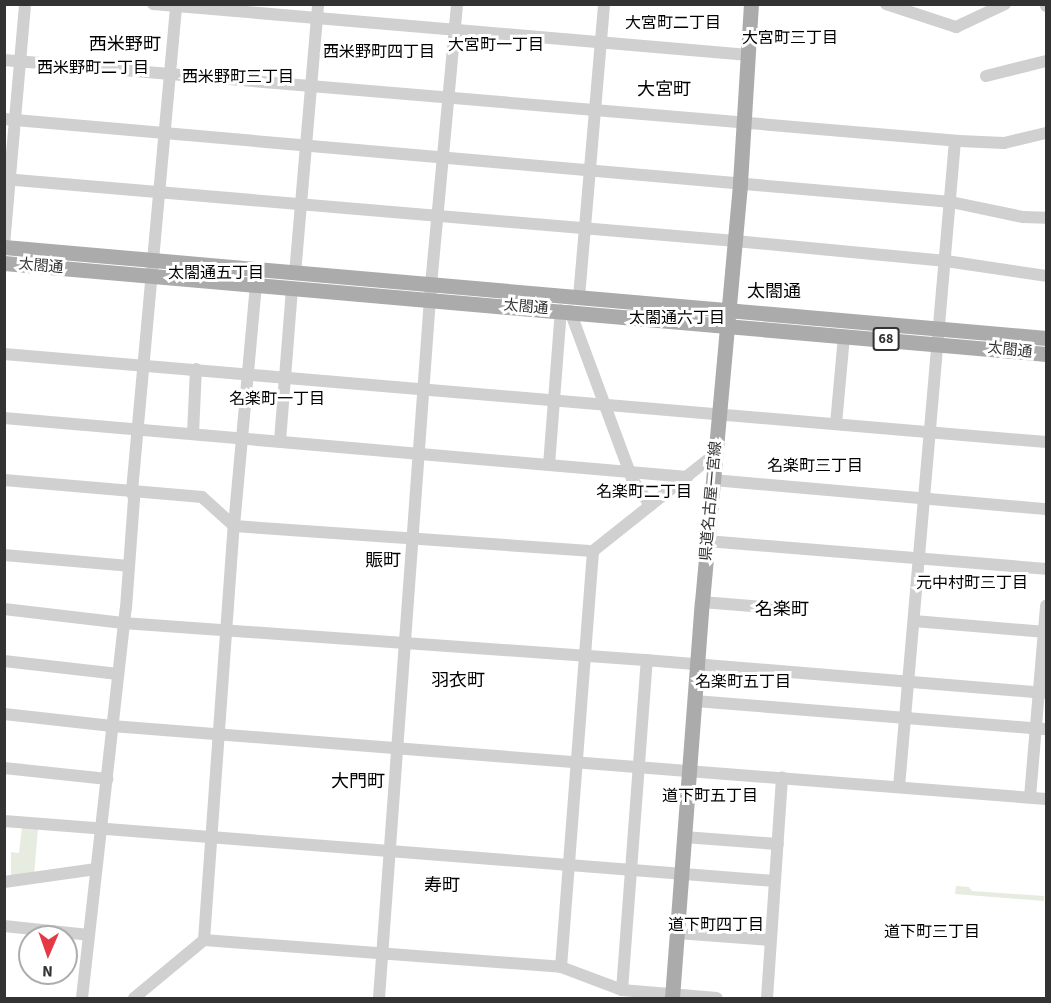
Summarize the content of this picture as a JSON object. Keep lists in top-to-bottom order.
{
  "streets": {
    "main road": ["太閤通", "68", "県道名古屋一宮線"]
  },
  "crossings": [
    ["太閤通", "県道名古屋一宮線"]
  ],
  "districts": [
    "大宮町二丁目",
    "大宮町三丁目",
    "西米野町",
    "大宮町一丁目",
    "西米野町四丁目",
    "西米野町二丁目",
    "西米野町三丁目",
    "大宮町",
    "太閤通五丁目",
    "太閤通",
    "太閤通六丁目",
    "名楽町一丁目",
    "名楽町三丁目",
    "名楽町二丁目",
    "賑町",
    "元中村町三丁目",
    "名楽町",
    "羽衣町",
    "名楽町五丁目",
    "大門町",
    "道下町五丁目",
    "寿町",
    "道下町四丁目",
    "道下町三丁目"
  ],
  "north": "bottom"
}
